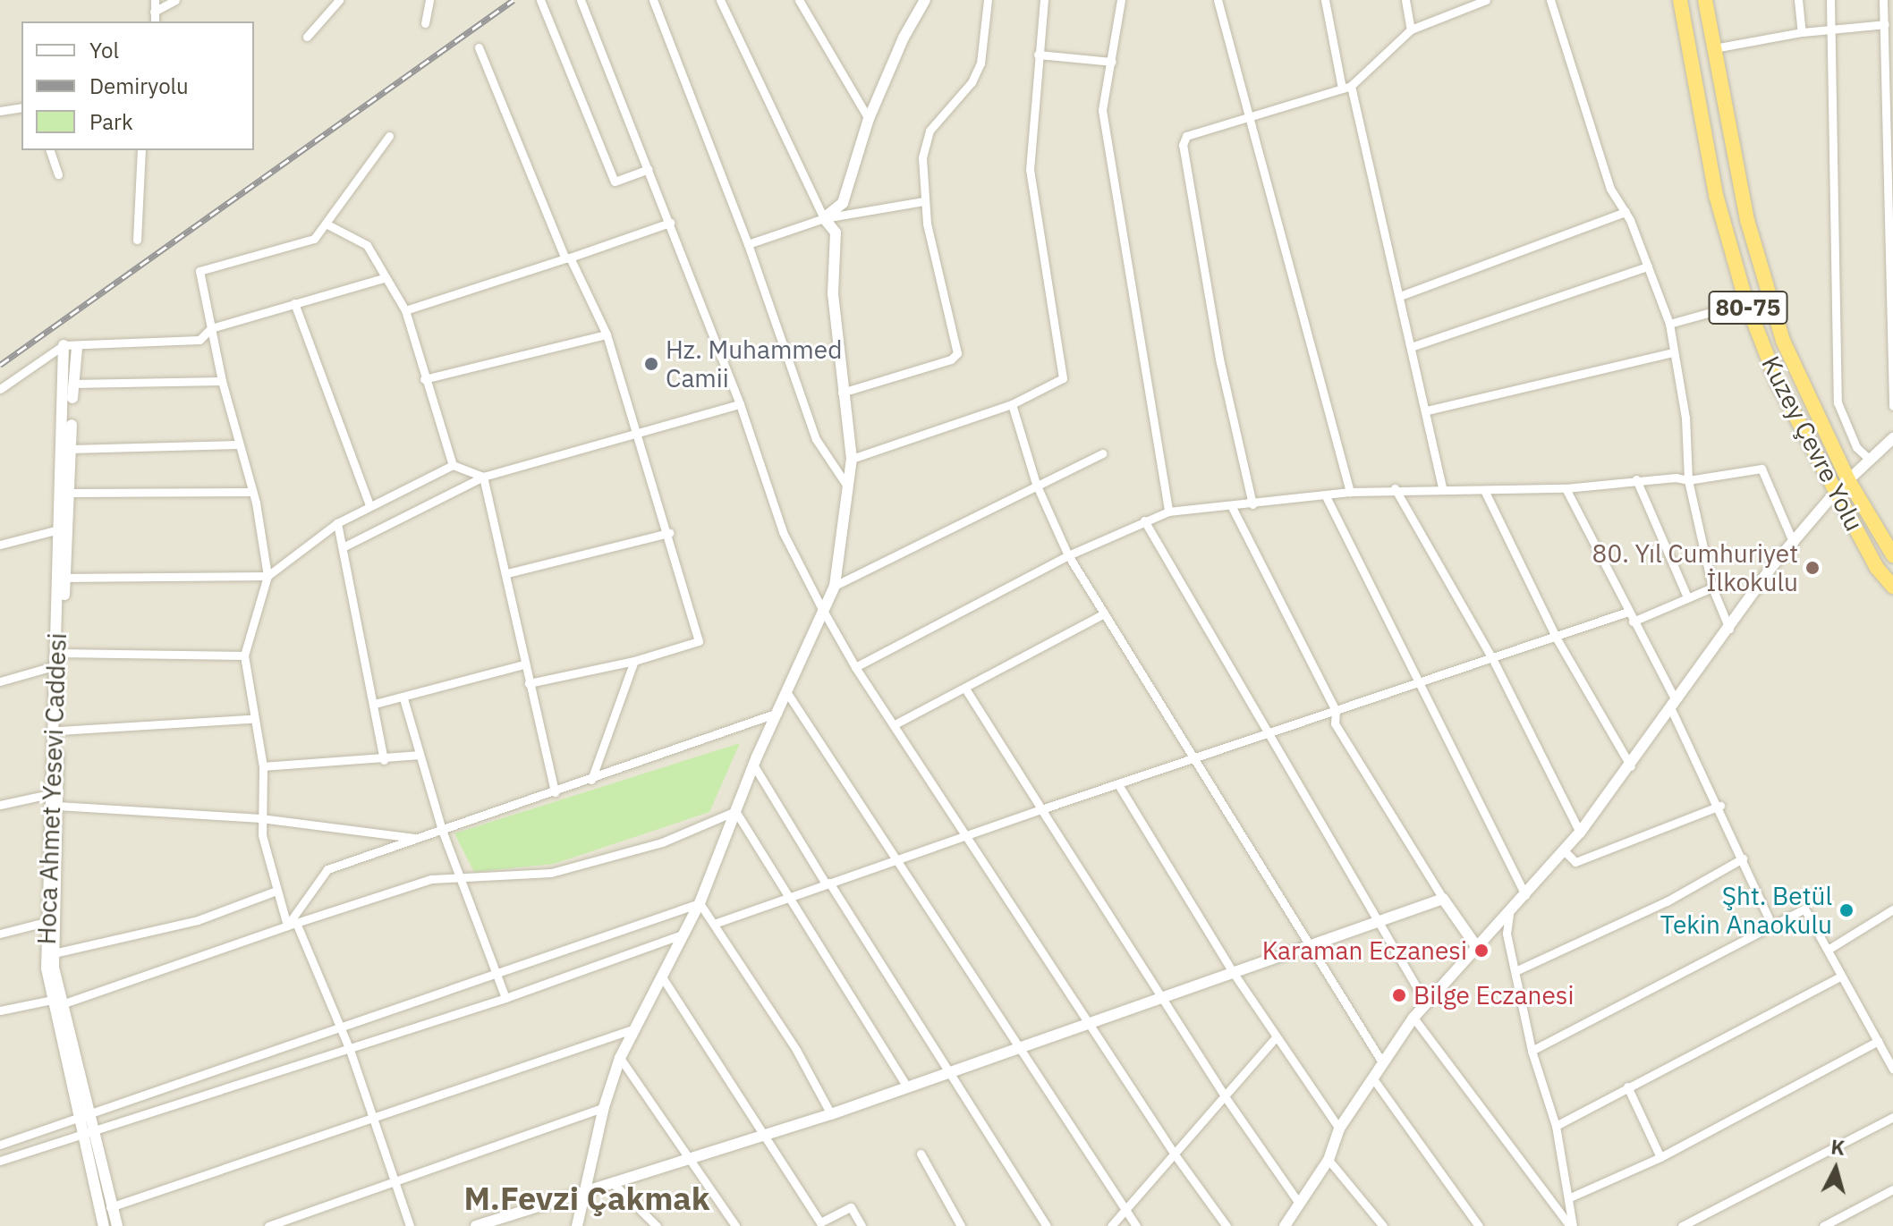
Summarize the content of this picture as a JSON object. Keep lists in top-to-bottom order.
{
  "streets": {
    "highway": ["80-75", "Kuzey Çevre Yolu"],
    "street": ["Hoca Ahmet Yesevi Caddesi"]
  },
  "districts": ["M.Fevzi Çakmak"],
  "places": [
    "Hz. Muhammed Camii",
    "80. Yıl Cumhuriyet İlkokulu",
    "Şht. Betül Tekin Anaokulu",
    "Karaman Eczanesi",
    "Bilge Eczanesi"
  ],
  "legend": ["Yol", "Demiryolu", "Park"],
  "north": "top"
}
